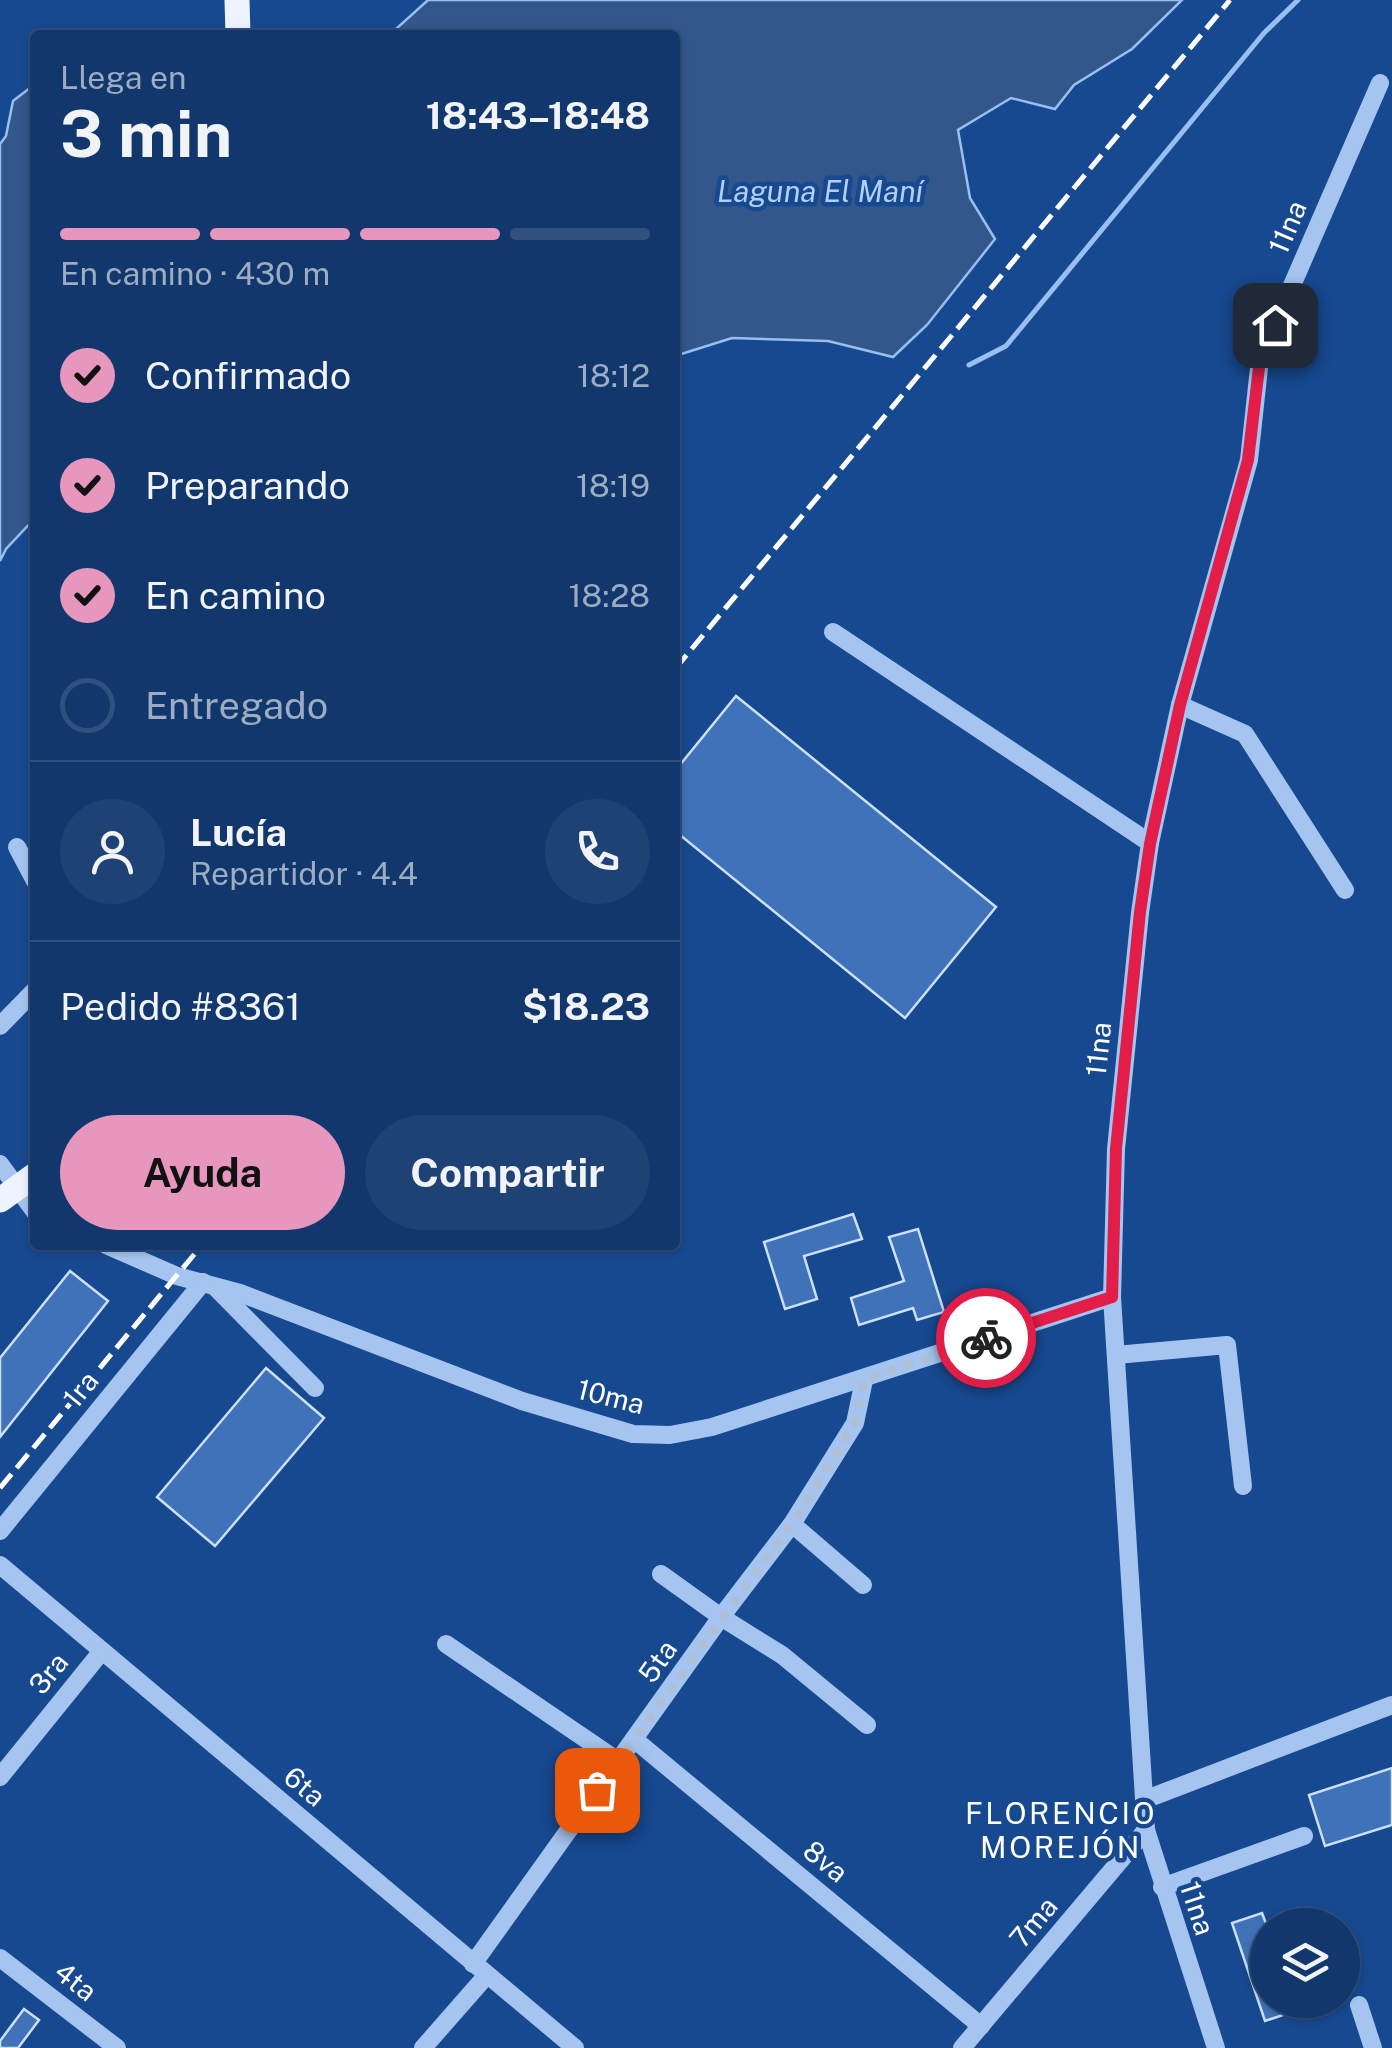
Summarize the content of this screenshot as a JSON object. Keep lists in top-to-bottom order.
{
  "streets": {
    "street": [
      "11na",
      "1ra",
      "10ma",
      "5ta",
      "3ra",
      "6ta",
      "8va",
      "7ma",
      "4ta"
    ]
  },
  "crossings": [
    ["11na", "10ma"],
    ["11na", "7ma"],
    ["1ra", "10ma"],
    ["10ma", "5ta"],
    ["5ta", "6ta"],
    ["5ta", "8va"],
    ["3ra", "6ta"],
    ["8va", "7ma"]
  ],
  "districts": ["FLORENCIO MOREJÓN"],
  "water": ["Laguna El Maní"],
  "page": {
    "heading": ["3 min", "Llega en", "18:43–18:48"],
    "panel": [
      "Lucía",
      "Repartidor · 4.4",
      "Pedido #8361",
      "$18.23"
    ],
    "bar": "En camino · 430 m",
    "list": [
      ["Confirmado", "18:12"],
      ["Preparando", "18:19"],
      ["En camino", "18:28"],
      "Entregado"
    ],
    "buttons": ["Ayuda", "Compartir"]
  }
}
